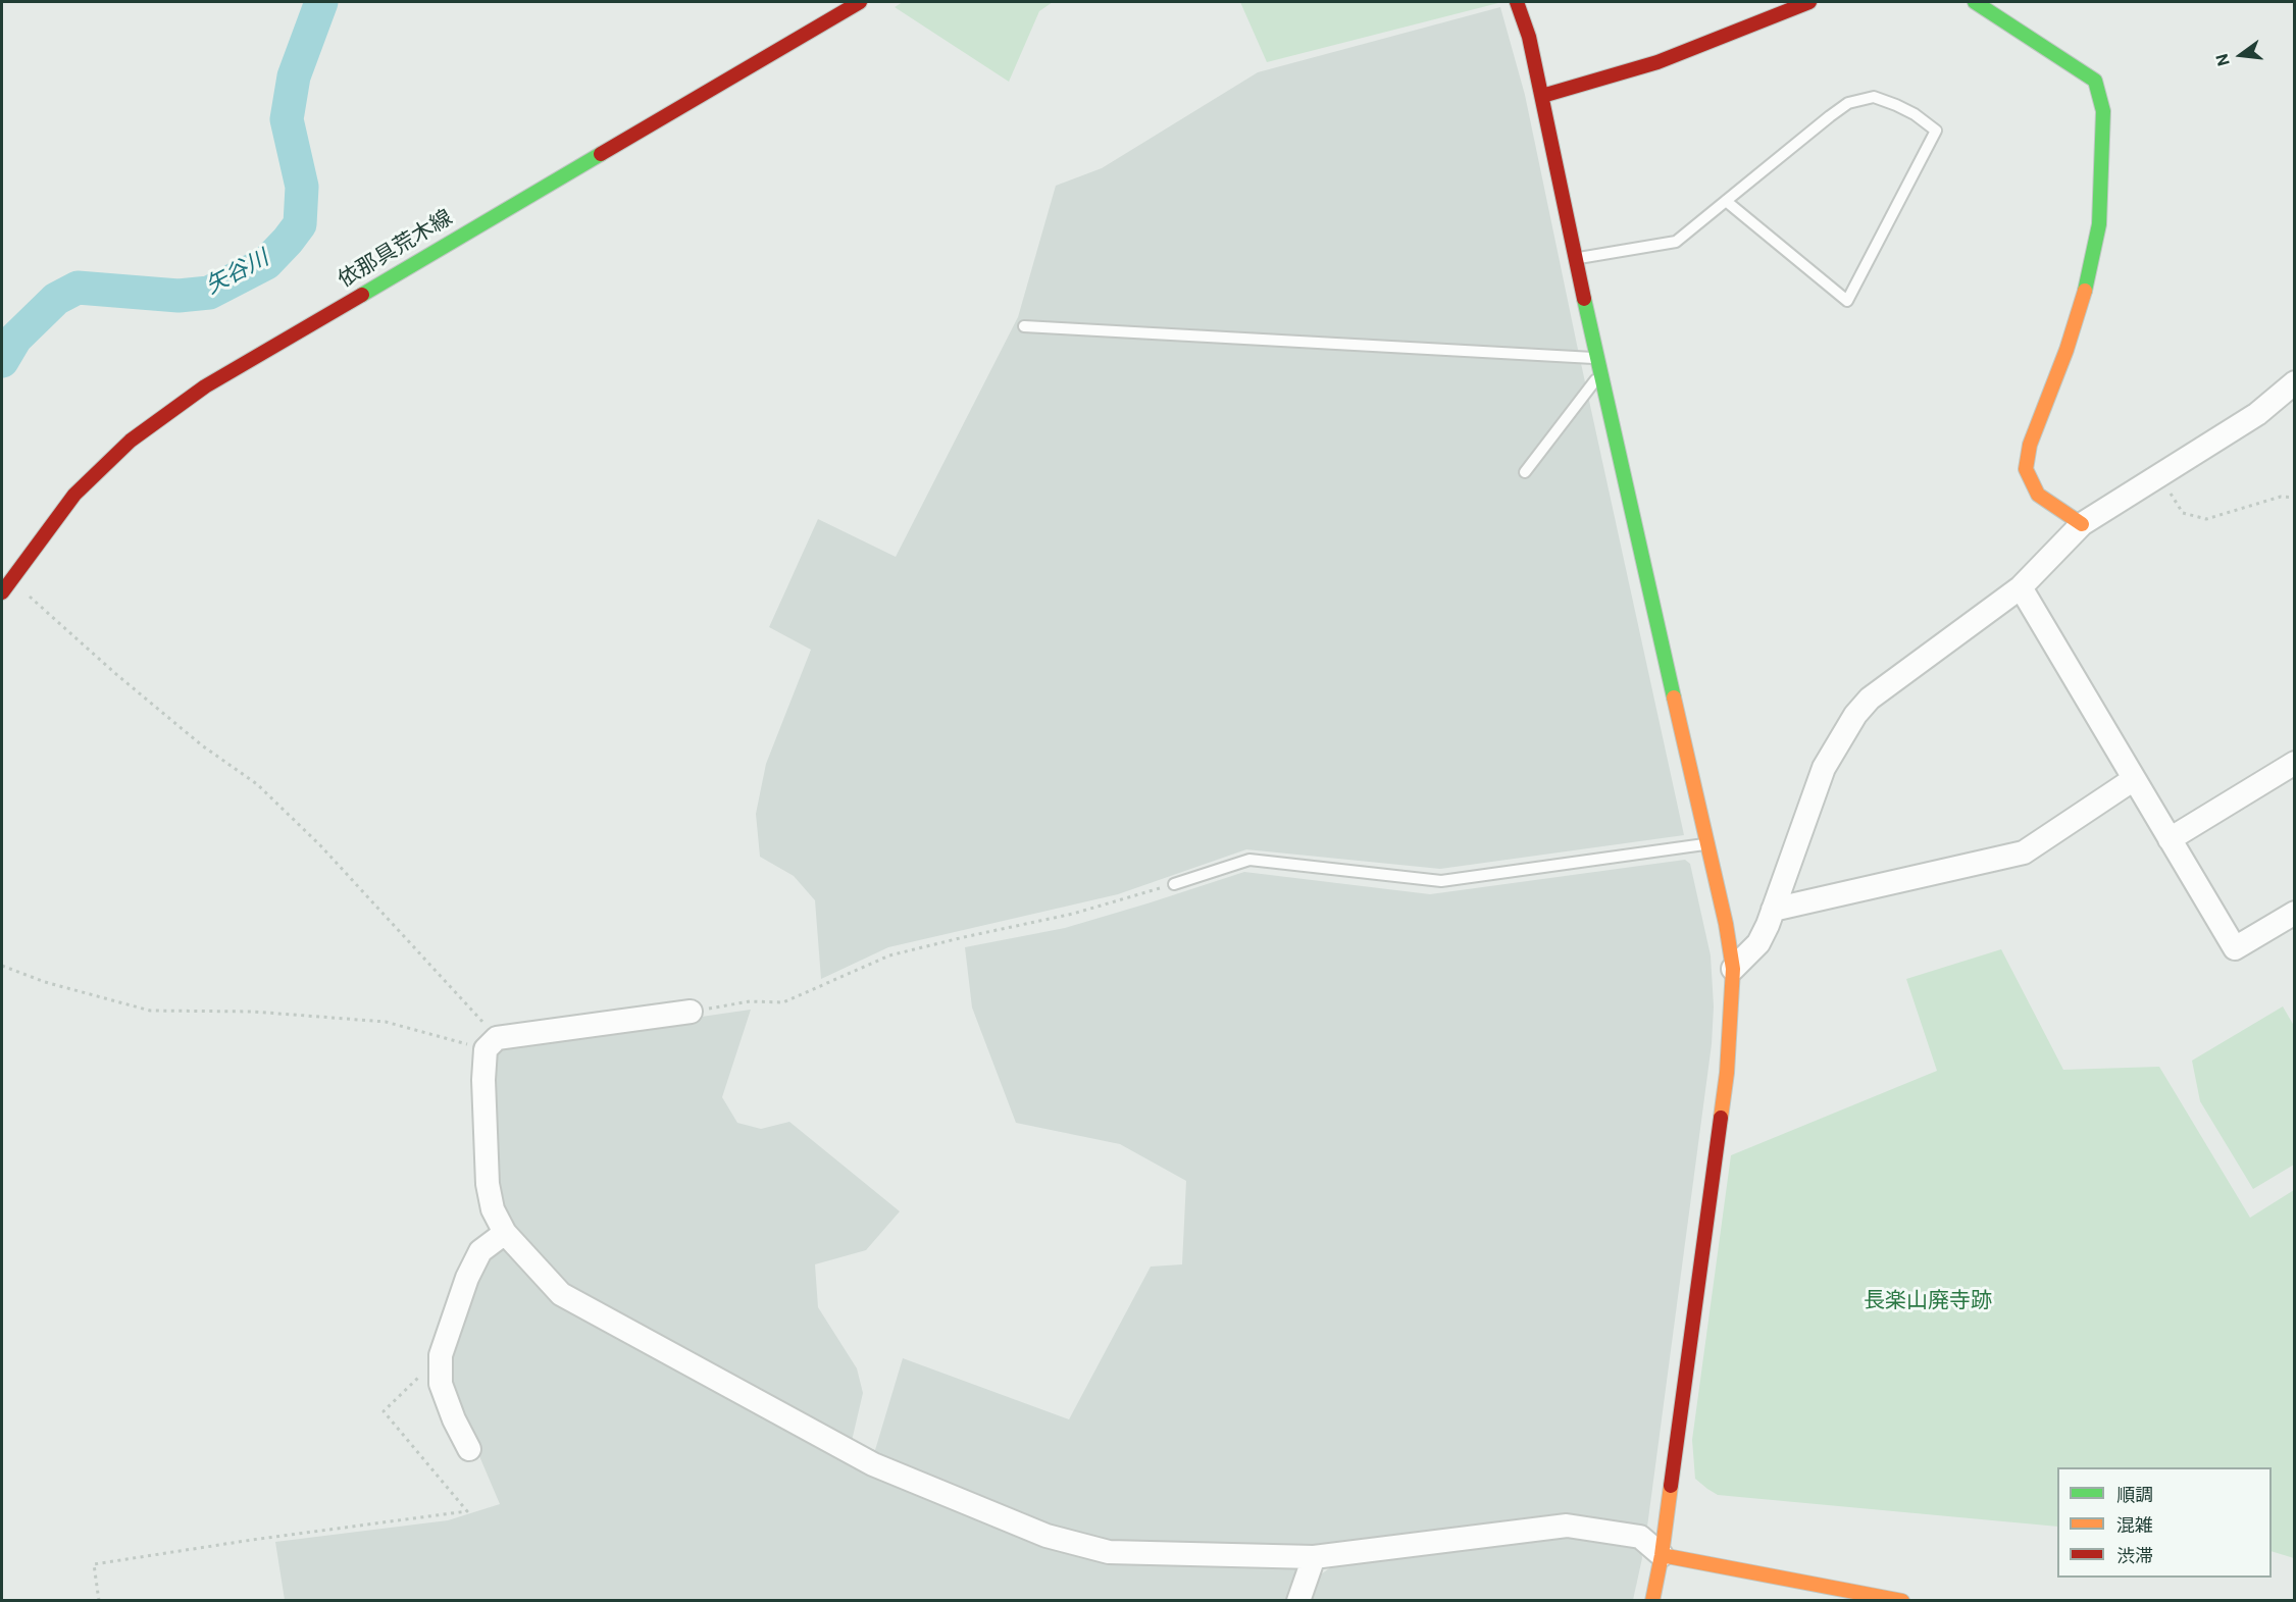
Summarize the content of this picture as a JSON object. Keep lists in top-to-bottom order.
{
  "streets": {
    "street": ["依那具荒木線"]
  },
  "water": ["矢谷川"],
  "parks": ["長楽山廃寺跡"],
  "legend": ["順調", "混雑", "渋滞"],
  "north": "left"
}
